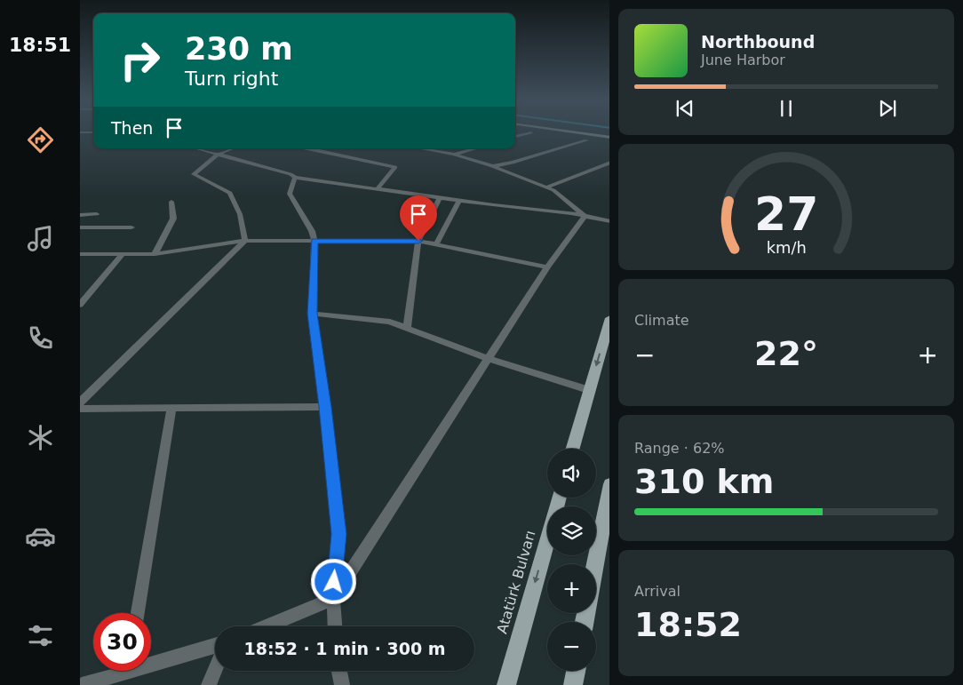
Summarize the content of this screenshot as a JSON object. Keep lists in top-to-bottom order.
{
  "streets": {
    "main road": ["Atatürk Bulvarı"]
  },
  "page": {
    "tabs": "18:51",
    "turn": ["230 m", "Turn right"],
    "song": ["Northbound", "June Harbor"],
    "then": "Then",
    "tile": [
      "Climate",
      ["Range · 62%", "310 km"],
      ["Arrival", "18:52"]
    ],
    "heat": ["−", "22°", "+"],
    "map_buttons": ["+", "−"],
    "limit": "30",
    "trip": "18:52 · 1 min · 300 m",
    "gauge": ["27", "km/h"]
  }
}
